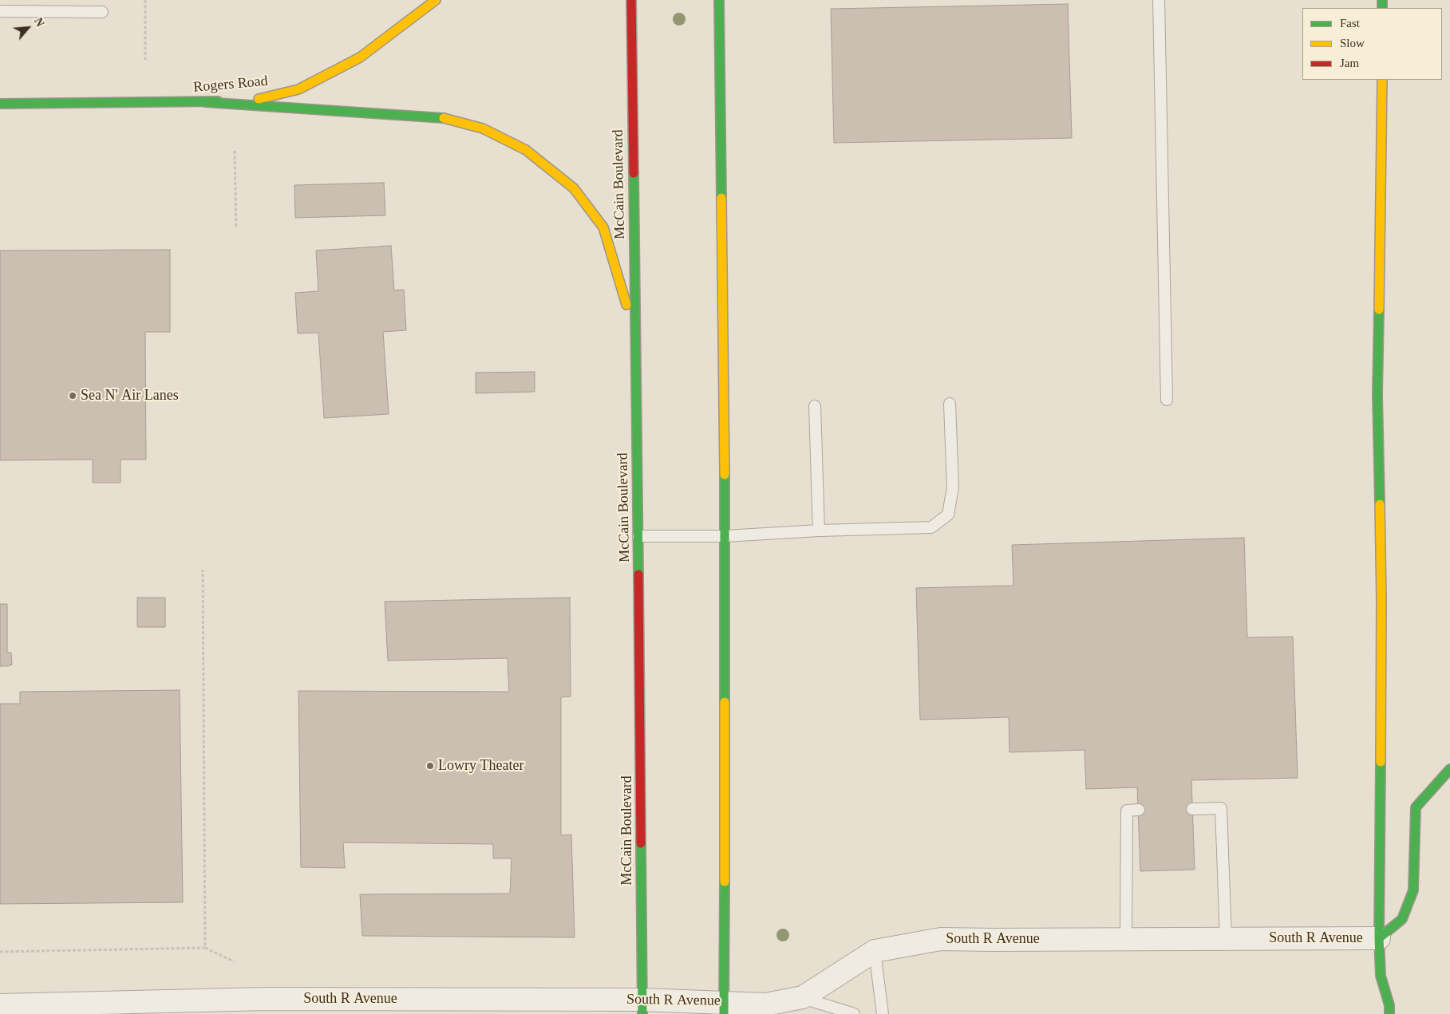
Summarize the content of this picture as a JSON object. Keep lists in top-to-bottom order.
{
  "streets": {
    "main road": ["Rogers Road", "McCain Boulevard"],
    "street": ["South R Avenue"]
  },
  "crossings": [
    ["McCain Boulevard", "South R Avenue"]
  ],
  "places": ["Sea N' Air Lanes", "Lowry Theater"],
  "legend": ["Fast", "Slow", "Jam"],
  "north": "top right"
}
